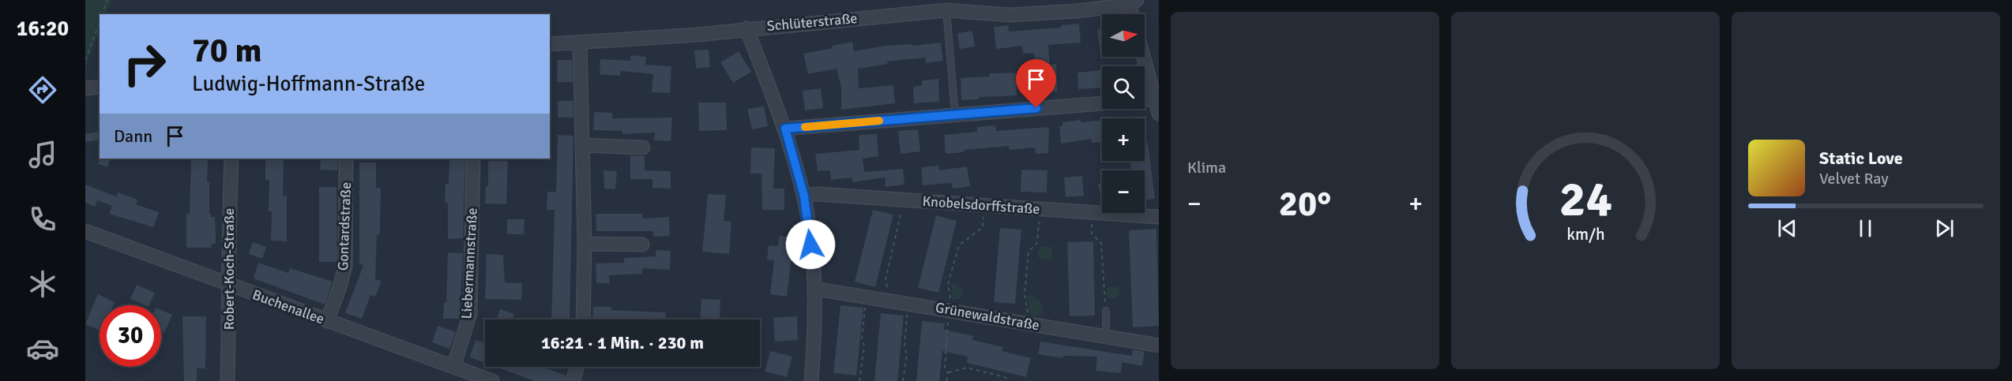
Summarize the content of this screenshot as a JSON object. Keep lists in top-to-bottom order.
{
  "streets": {
    "street": [
      "Schlüterstraße",
      "Knobelsdorffstraße",
      "Gontardstraße",
      "Liebermannstraße",
      "Robert-Koch-Straße",
      "Buchenallee",
      "Grünewaldstraße"
    ]
  },
  "crossings": [
    ["Gontardstraße", "Buchenallee"],
    ["Liebermannstraße", "Buchenallee"],
    ["Robert-Koch-Straße", "Buchenallee"]
  ],
  "north": "right",
  "page": {
    "tabs": "16:20",
    "tile": "Klima",
    "map_buttons": ["+", "−"],
    "turn": ["70 m", "Ludwig-Hoffmann-Straße"],
    "then": "Dann",
    "song": ["Static Love", "Velvet Ray"],
    "heat": ["−", "20°", "+"],
    "limit": "30",
    "trip": "16:21 · 1 Min. · 230 m",
    "gauge": ["24", "km/h"]
  }
}
